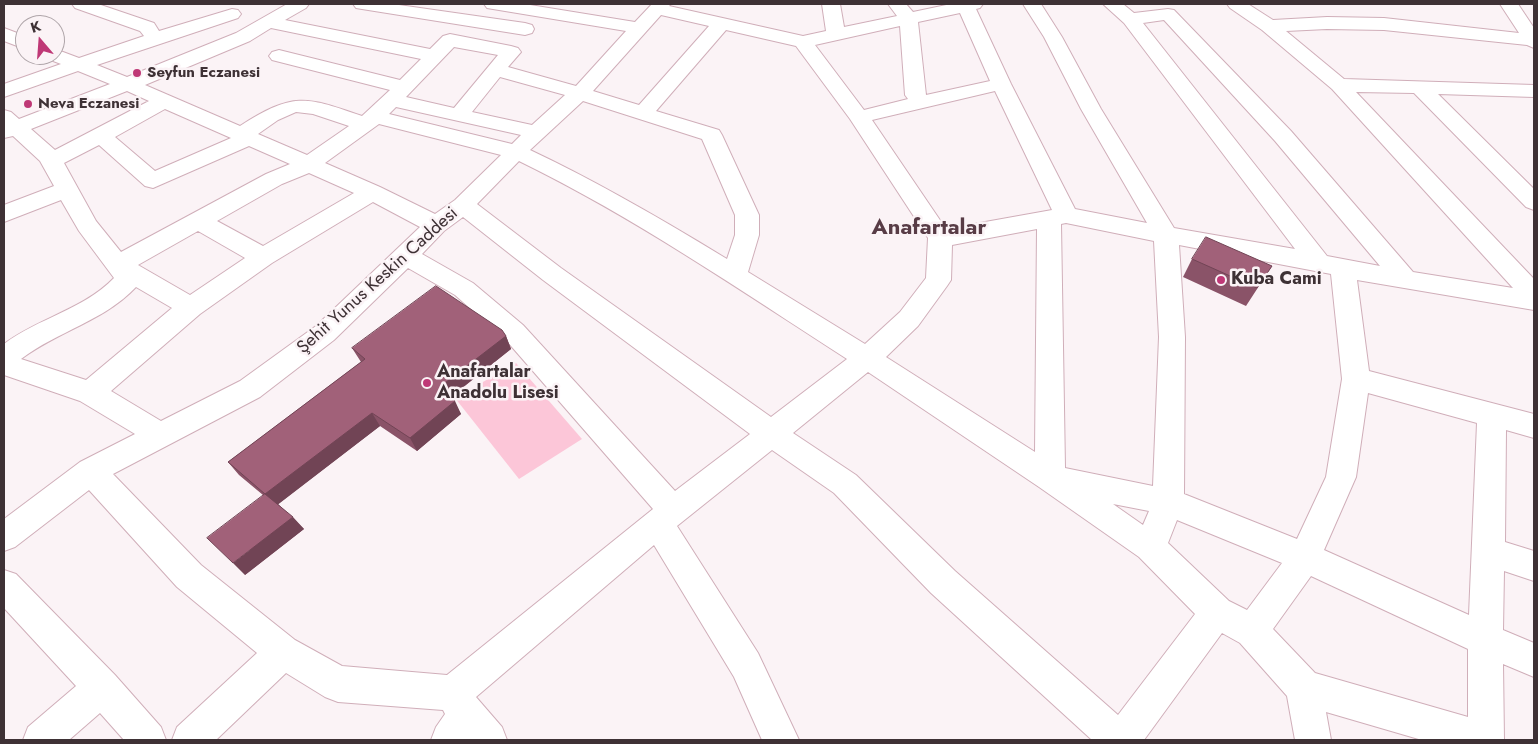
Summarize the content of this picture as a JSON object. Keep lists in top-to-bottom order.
{
  "streets": {
    "street": ["Şehit Yunus Keskin Caddesi"]
  },
  "districts": ["Anafartalar"],
  "places": [
    "Seyfun Eczanesi",
    "Neva Eczanesi",
    "Kuba Cami",
    "Anafartalar Anadolu Lisesi"
  ],
  "north": "top"
}
